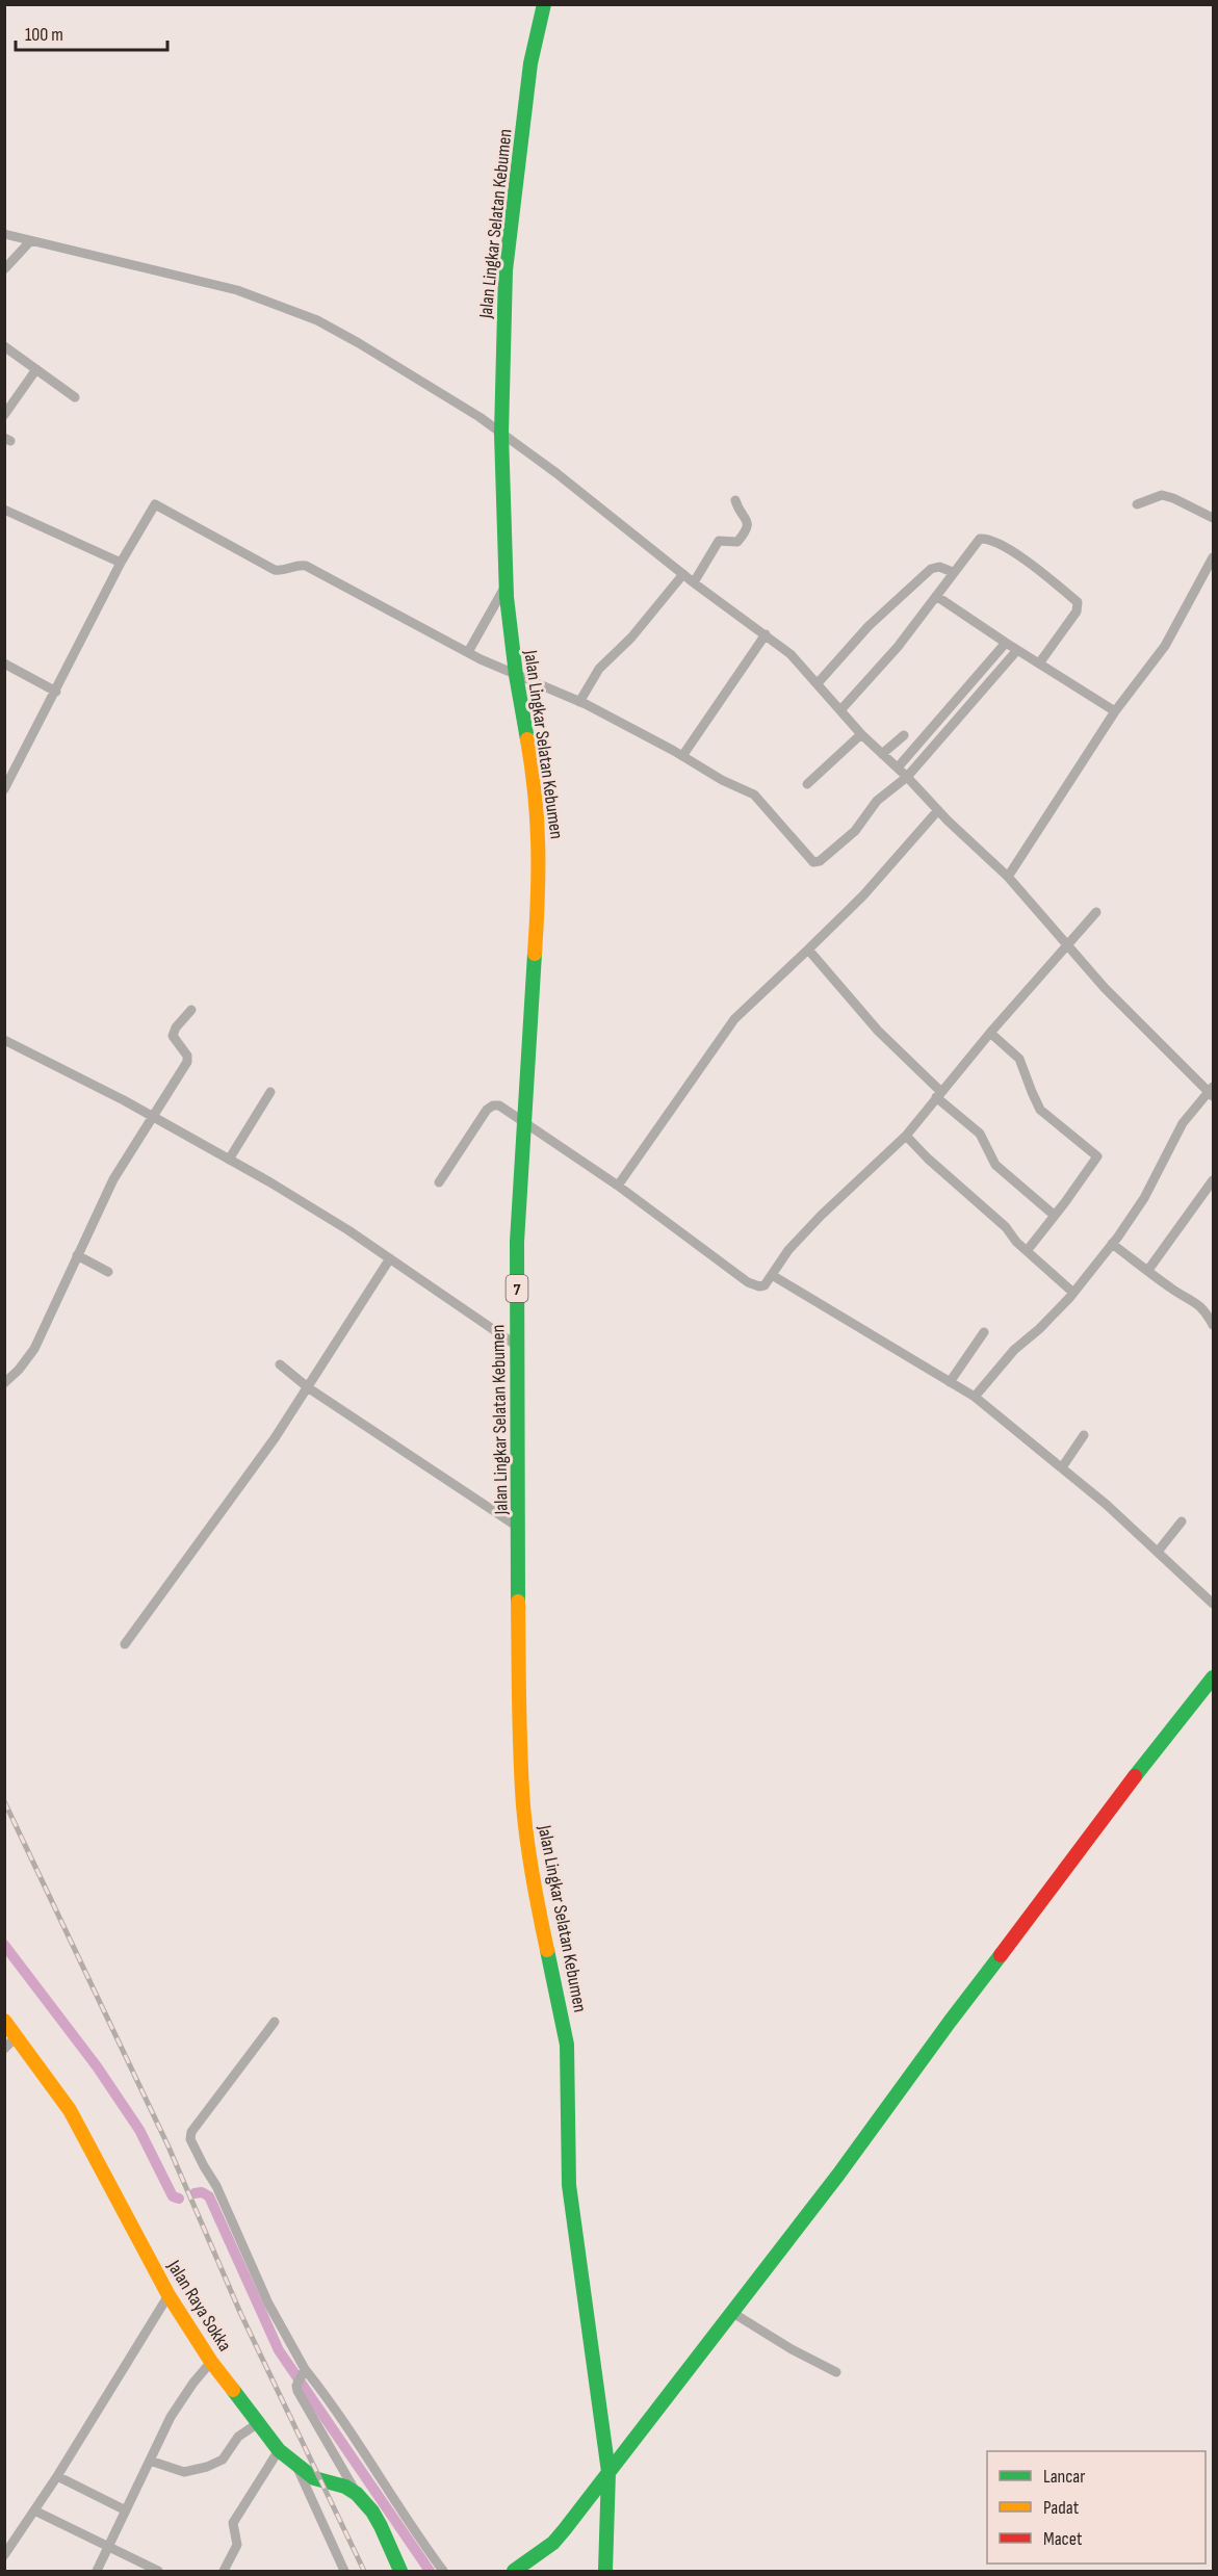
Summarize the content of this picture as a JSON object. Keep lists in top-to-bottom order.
{
  "streets": {
    "main road": ["Jalan Lingkar Selatan Kebumen", "7", "Jalan Raya Sokka"]
  },
  "legend": ["Lancar", "Padat", "Macet"],
  "scale_bar": "100 m"
}
